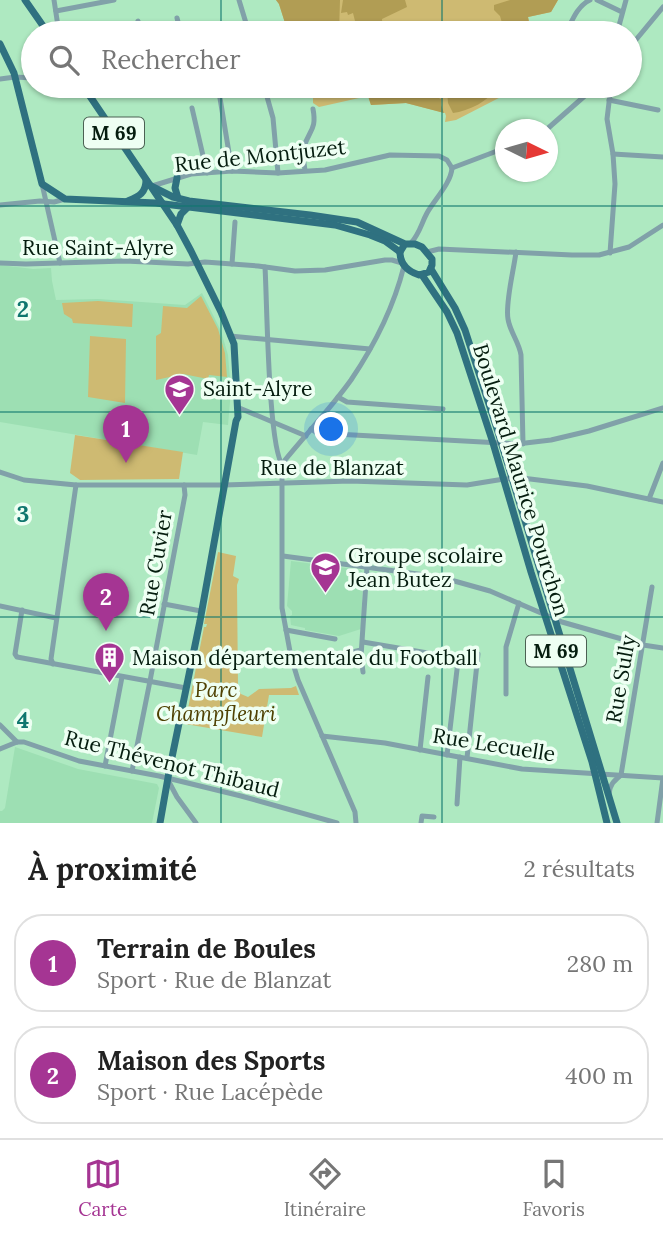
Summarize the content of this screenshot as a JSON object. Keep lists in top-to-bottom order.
{
  "streets": {
    "main road": ["M 69", "Boulevard Maurice Pourchon"],
    "street": [
      "Rue de Montjuzet",
      "Rue Saint-Alyre",
      "Rue de Blanzat",
      "Rue Cuvier",
      "Rue Sully",
      "Rue Lecuelle",
      "Rue Thévenot Thibaud"
    ]
  },
  "crossings": [
    ["M 69", "Rue de Montjuzet"],
    ["Rue de Blanzat", "Boulevard Maurice Pourchon"],
    ["Rue de Blanzat", "Rue Cuvier"],
    ["Boulevard Maurice Pourchon", "Rue Lecuelle"],
    ["Rue Cuvier", "Rue Thévenot Thibaud"],
    ["Rue Sully", "Rue Lecuelle"]
  ],
  "parks": ["Parc Champfleuri"],
  "places": {
    "school or university": ["Saint-Alyre", "Groupe scolaire Jean Butez"],
    "building": ["Maison départementale du Football"]
  },
  "north": "right",
  "page": {
    "search": "Rechercher",
    "pins": ["1", "2"],
    "heading": ["À proximité", "2 résultats"],
    "list": [
      {
        "mark": "1",
        "name": "Terrain de Boules",
        "note": "Sport · Rue de Blanzat",
        "value": "280 m"
      },
      {
        "mark": "2",
        "name": "Maison des Sports",
        "note": "Sport · Rue Lacépède",
        "value": "400 m"
      }
    ],
    "nav": ["Carte", "Itinéraire", "Favoris"]
  },
  "grid": {
    "rows": ["2", "3", "4"]
  }
}
